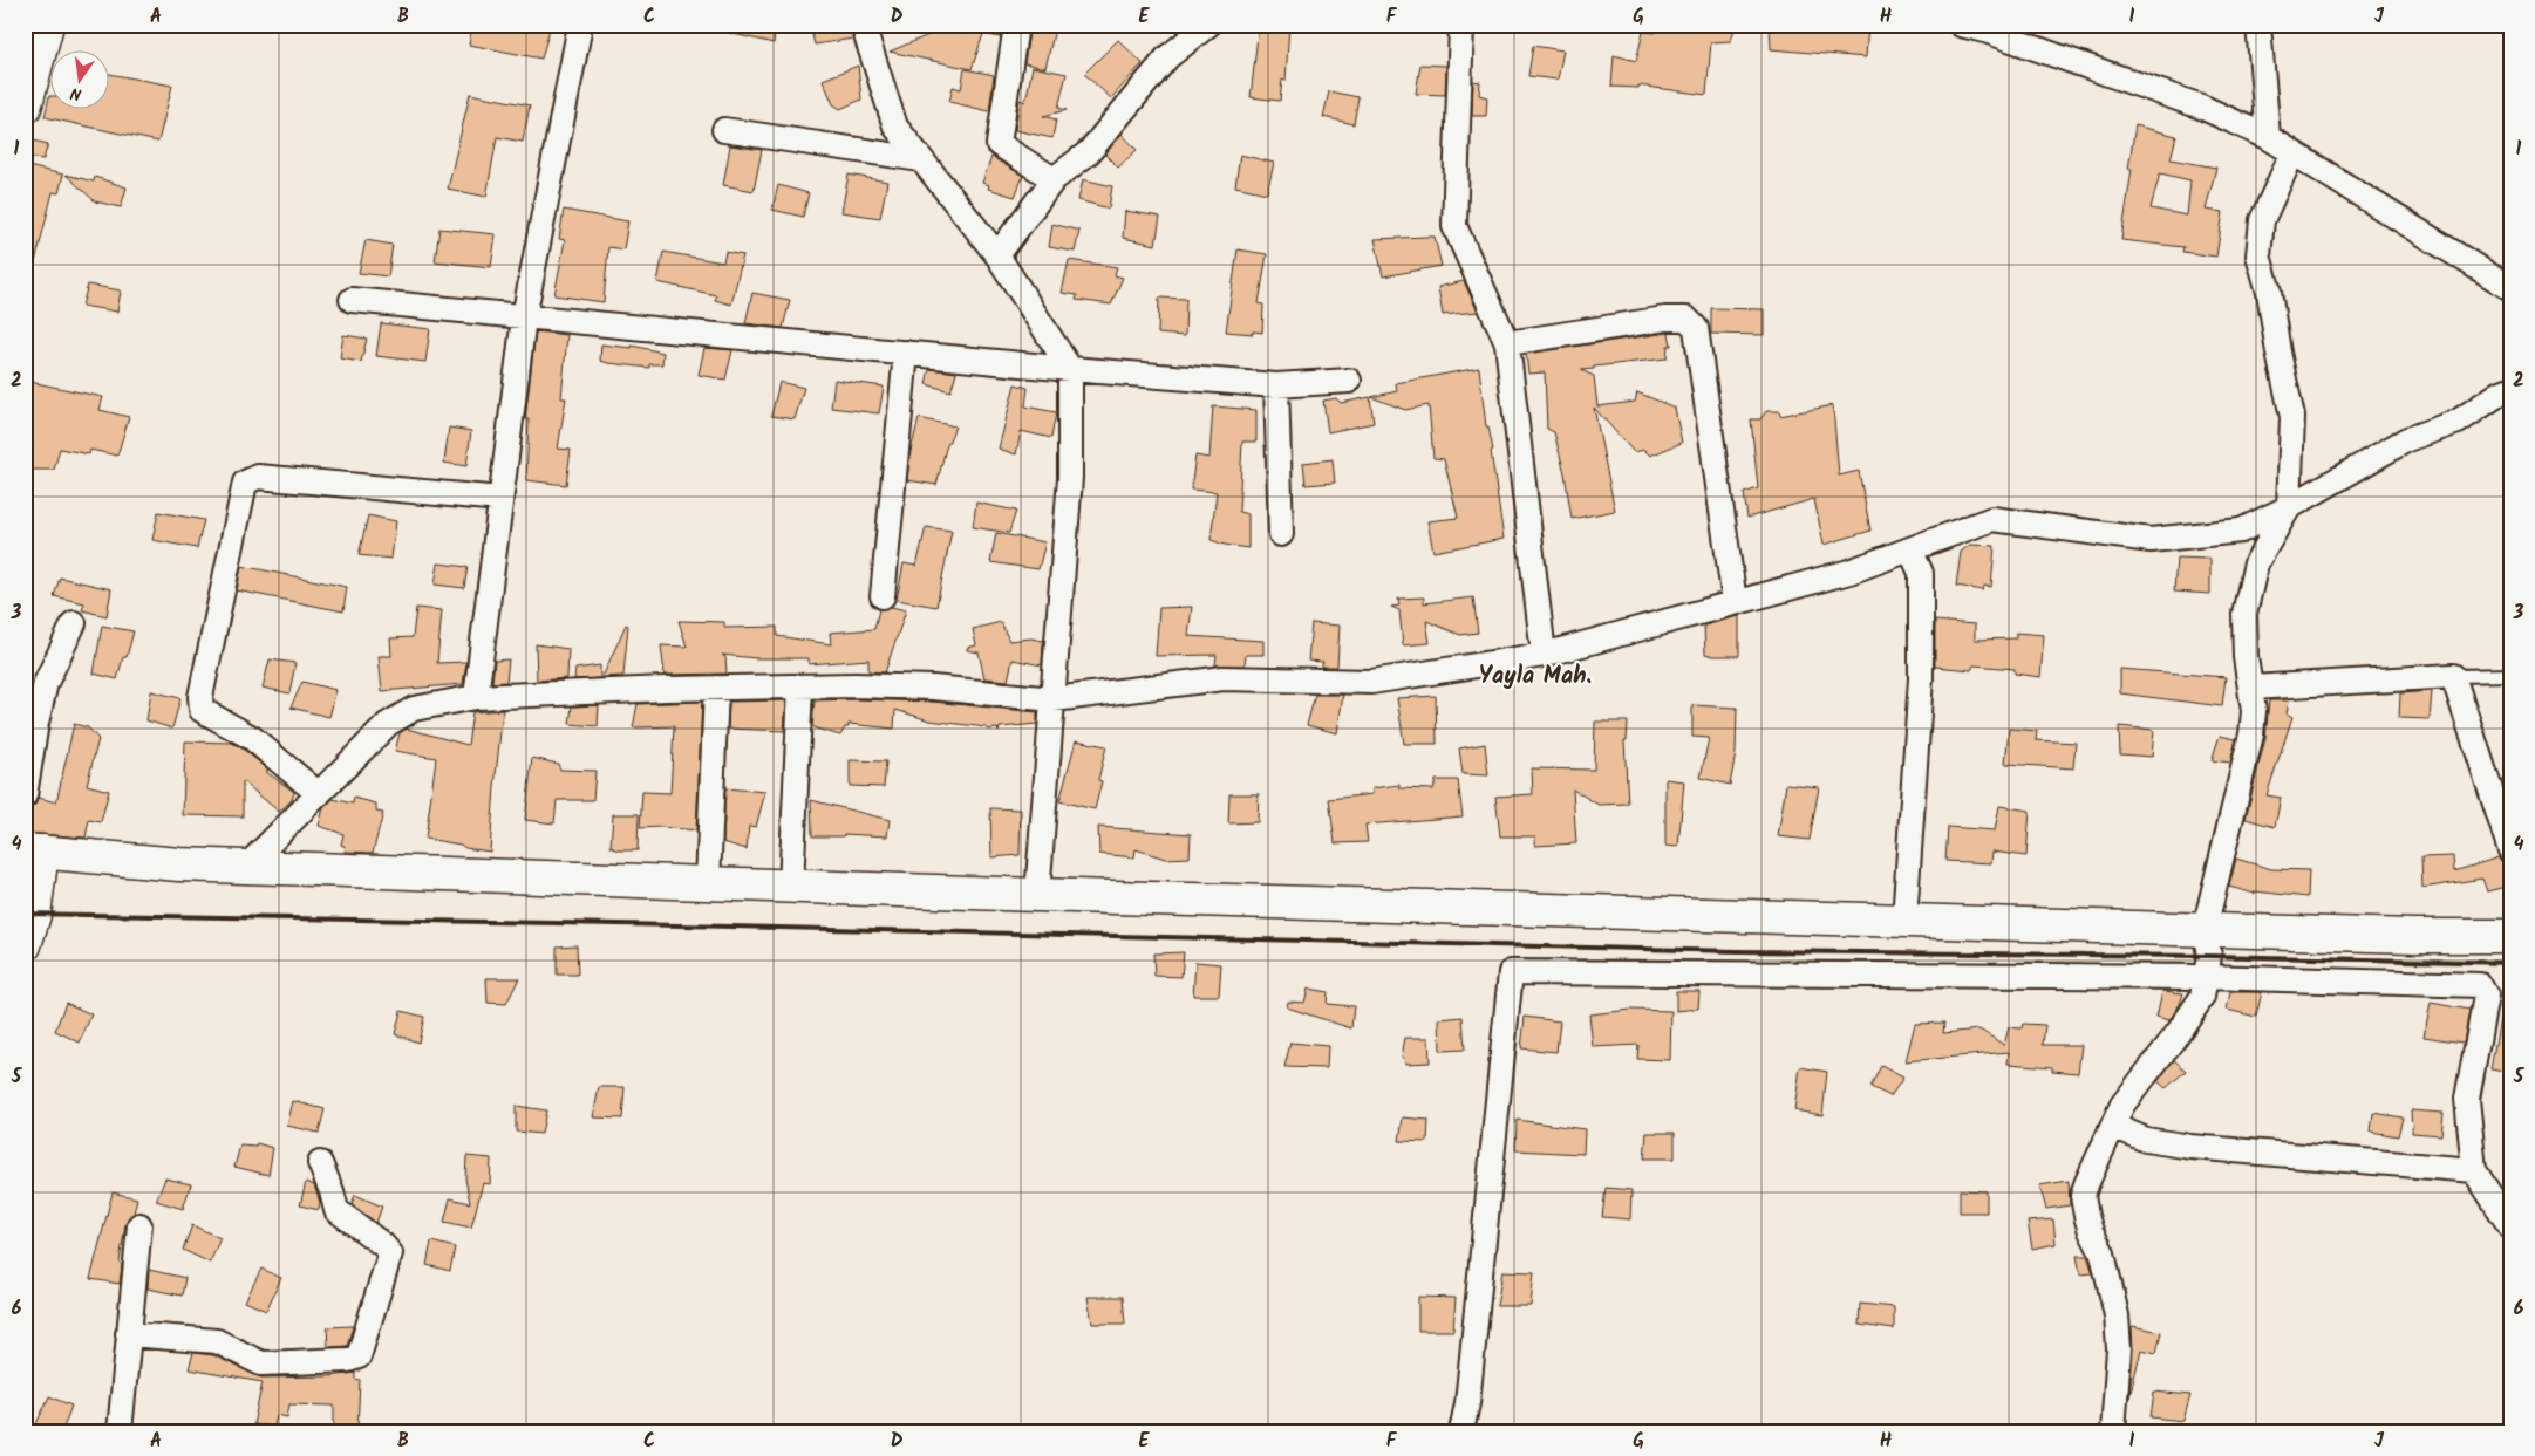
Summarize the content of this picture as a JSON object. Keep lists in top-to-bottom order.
{
  "districts": ["Yayla Mah."],
  "north": "bottom",
  "grid": {
    "columns": [
      "A",
      "B",
      "C",
      "D",
      "E",
      "F",
      "G",
      "H",
      "I",
      "J"
    ],
    "rows": [
      "1",
      "2",
      "3",
      "4",
      "5",
      "6"
    ]
  }
}
